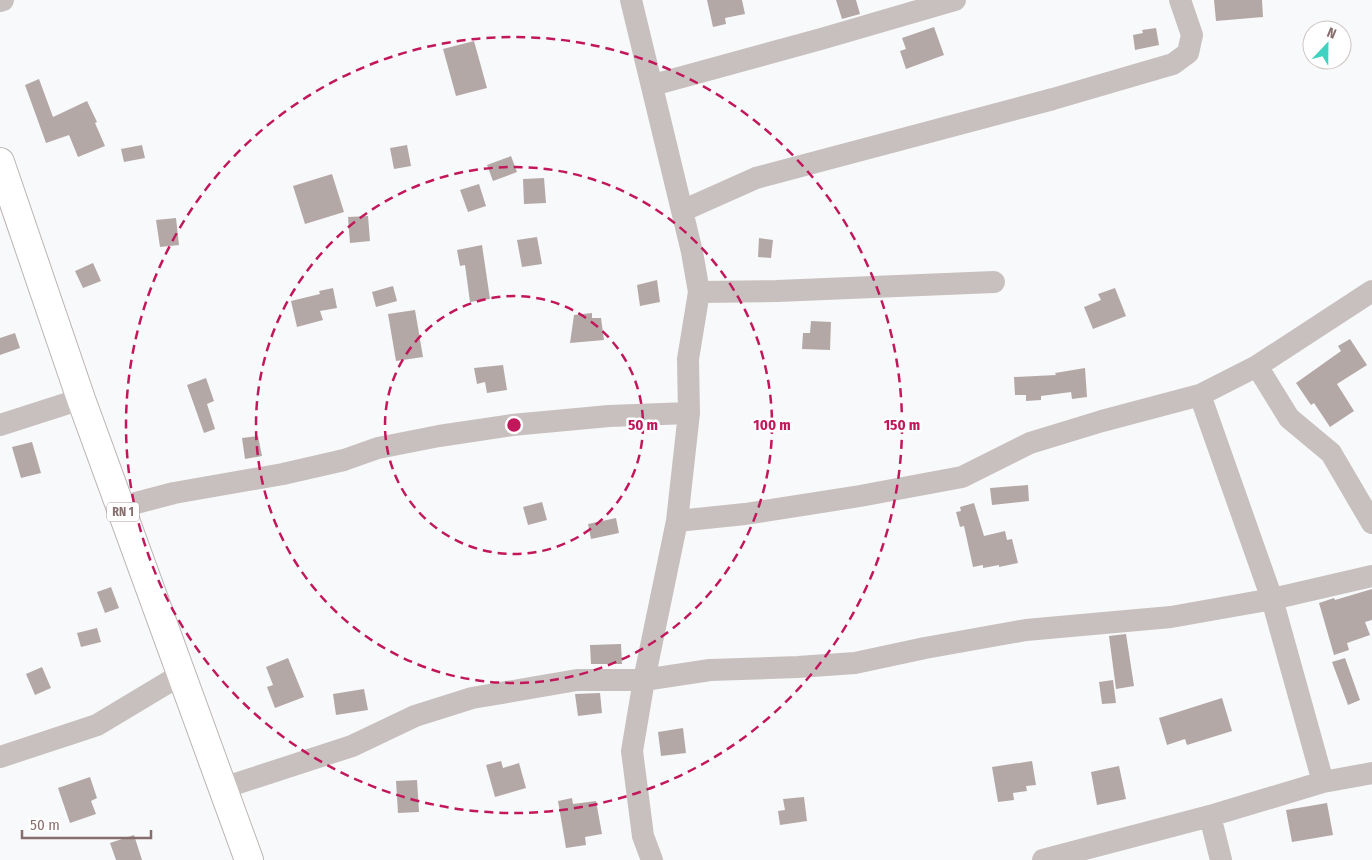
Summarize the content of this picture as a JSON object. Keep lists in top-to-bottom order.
{
  "streets": {
    "main road": ["RN 1"]
  },
  "scale_bar": "50 m",
  "north": "top",
  "rings": ["50 m", "100 m", "150 m"]
}
